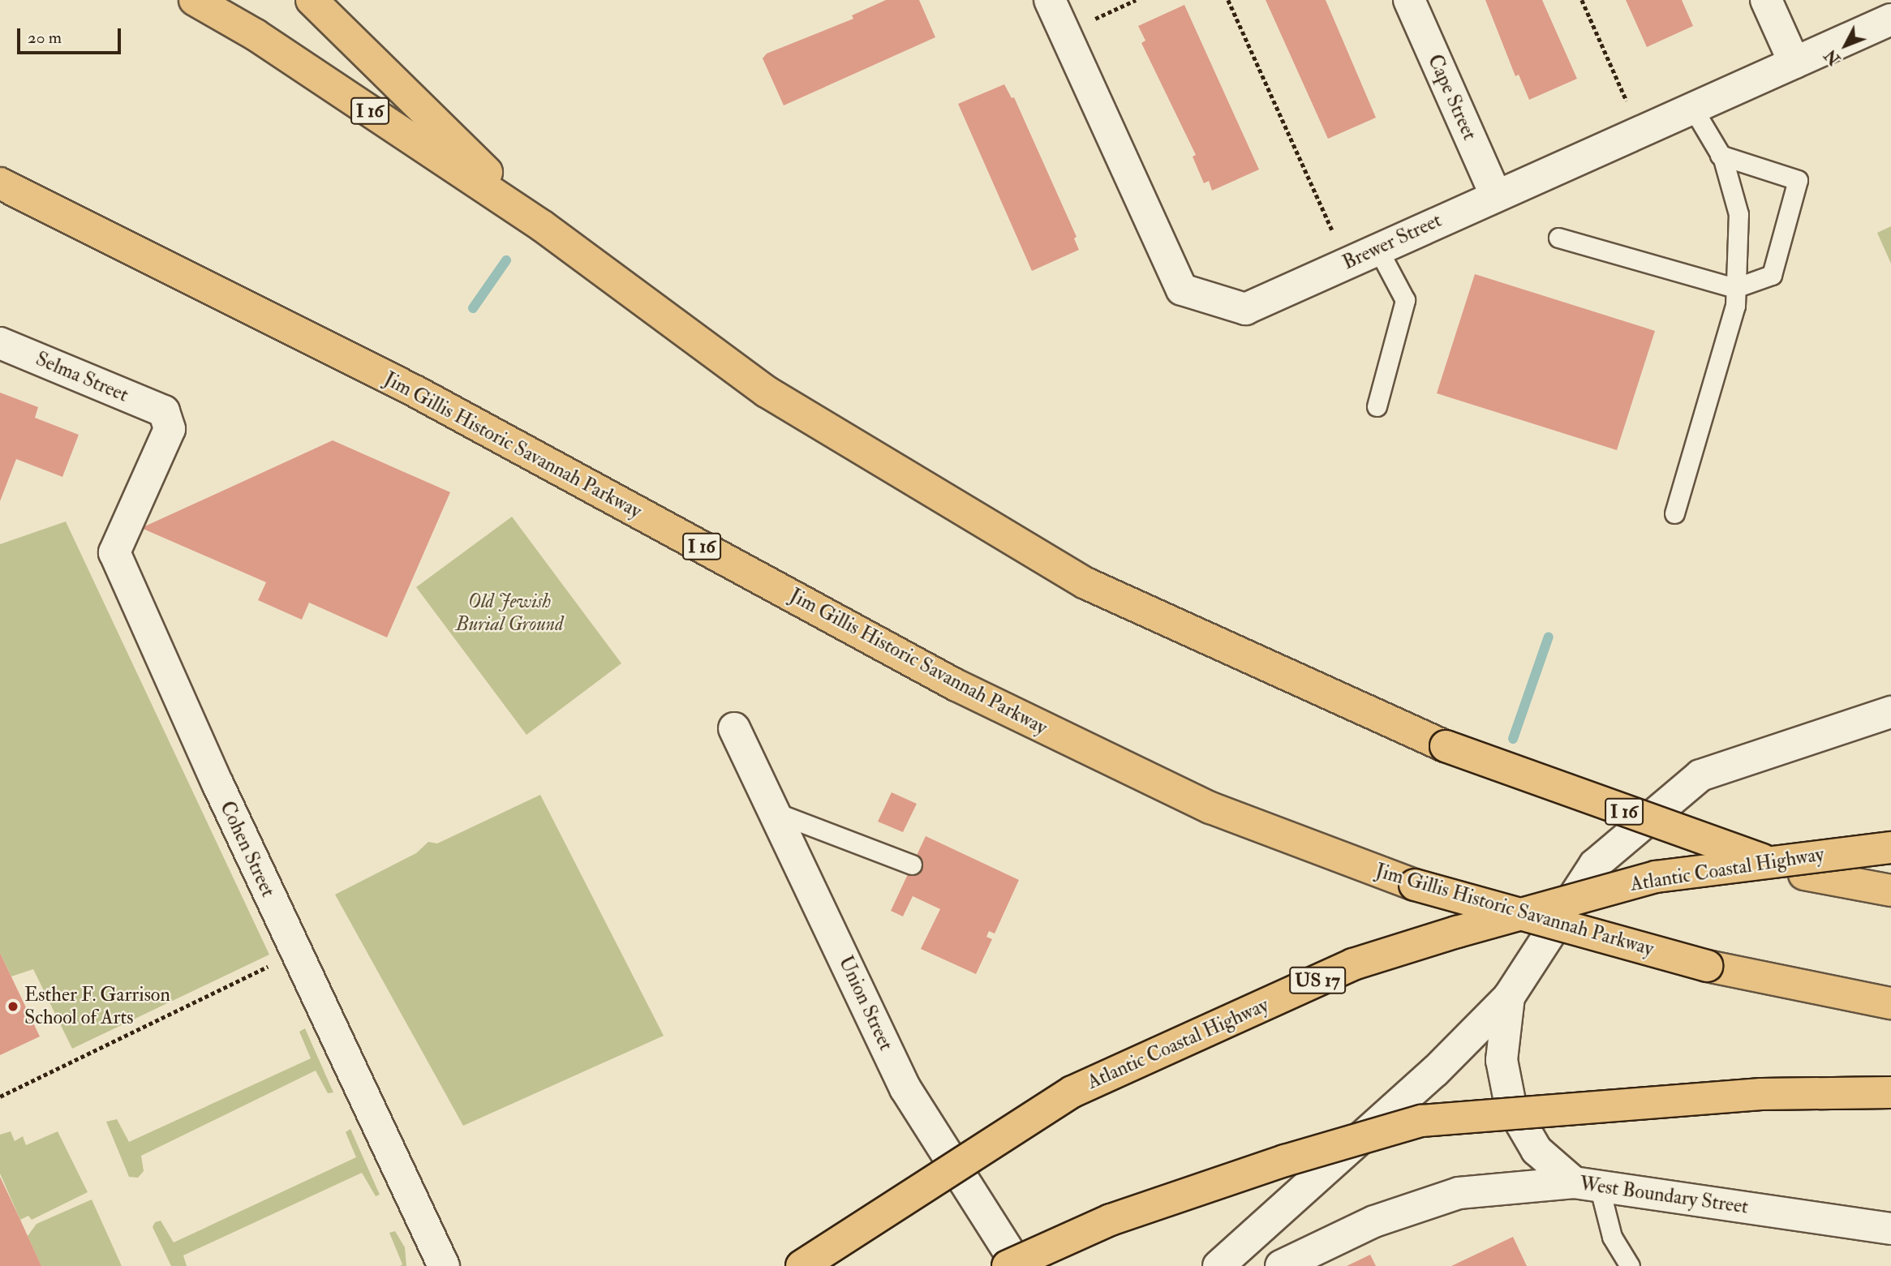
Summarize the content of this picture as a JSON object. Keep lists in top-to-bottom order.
{
  "streets": {
    "highway": [
      "I 16",
      "Jim Gillis Historic Savannah Parkway",
      "Atlantic Coastal Highway",
      "US 17"
    ],
    "street": [
      "Cape Street",
      "Brewer Street",
      "Selma Street",
      "Cohen Street",
      "Union Street",
      "West Boundary Street"
    ]
  },
  "crossings": [
    ["Cape Street", "Brewer Street"],
    ["Selma Street", "Cohen Street"]
  ],
  "parks": ["Old Jewish Burial Ground"],
  "places": ["Esther F. Garrison School of Arts"],
  "scale_bar": "20 m",
  "north": "bottom left"
}
